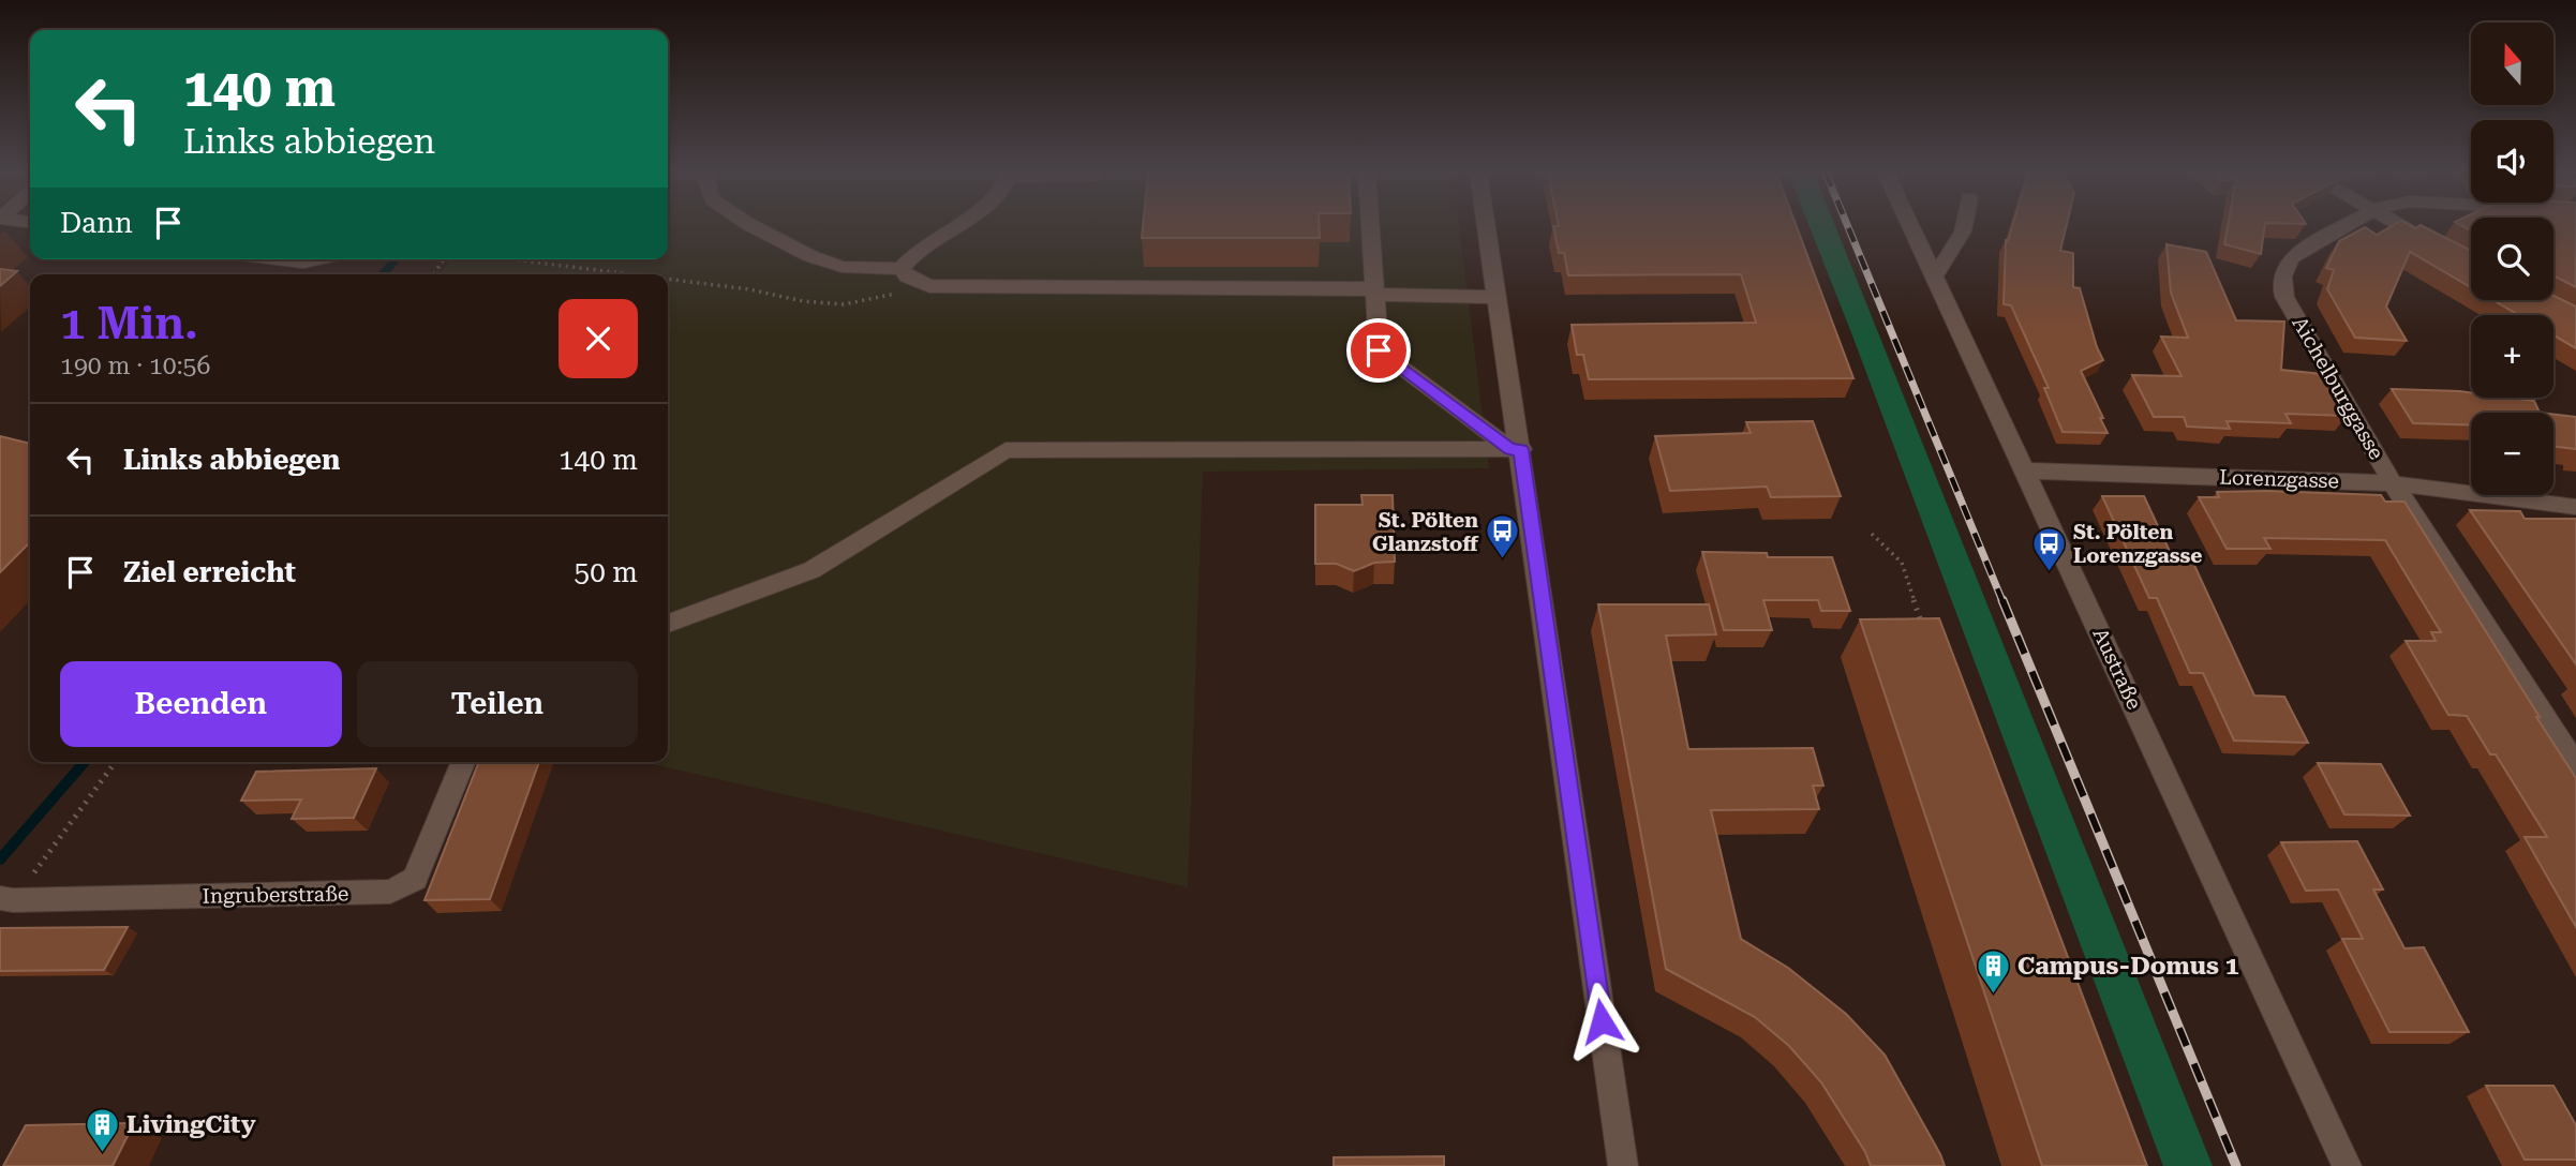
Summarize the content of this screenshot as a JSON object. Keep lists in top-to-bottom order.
{
  "streets": {
    "street": [
      "Aichelburggasse",
      "Lorenzgasse",
      "Austraße",
      "Ingruberstraße"
    ]
  },
  "crossings": [
    ["Aichelburggasse", "Lorenzgasse"],
    ["Lorenzgasse", "Austraße"]
  ],
  "places": {
    "bus stop": ["St. Pölten Glanzstoff", "St. Pölten Lorenzgasse"],
    "building": ["Campus-Domus 1", "LivingCity"]
  },
  "north": "top",
  "page": {
    "map_buttons": ["+", "−"],
    "turn": ["140 m", "Links abbiegen"],
    "then": "Dann",
    "heading": ["1 Min.", "190 m · 10:56"],
    "list": [
      {
        "name": "Links abbiegen",
        "value": "140 m"
      },
      {
        "name": "Ziel erreicht",
        "value": "50 m"
      }
    ],
    "buttons": ["Beenden", "Teilen"]
  }
}
